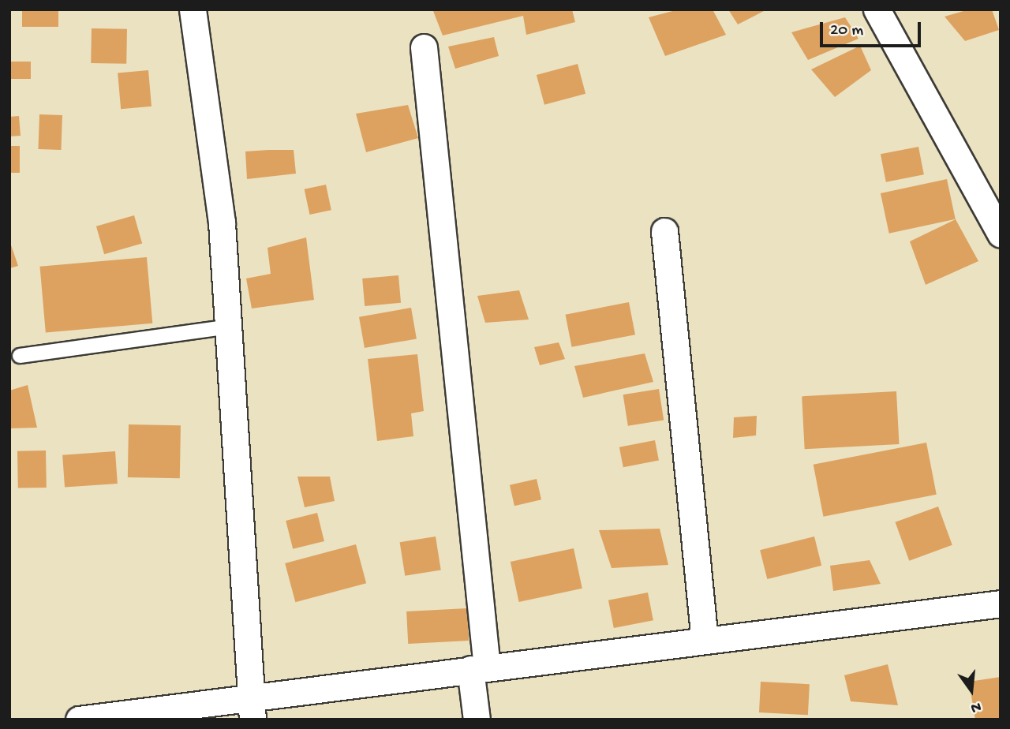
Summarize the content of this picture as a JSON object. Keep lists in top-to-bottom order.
{
  "scale_bar": "20 m",
  "north": "bottom"
}
